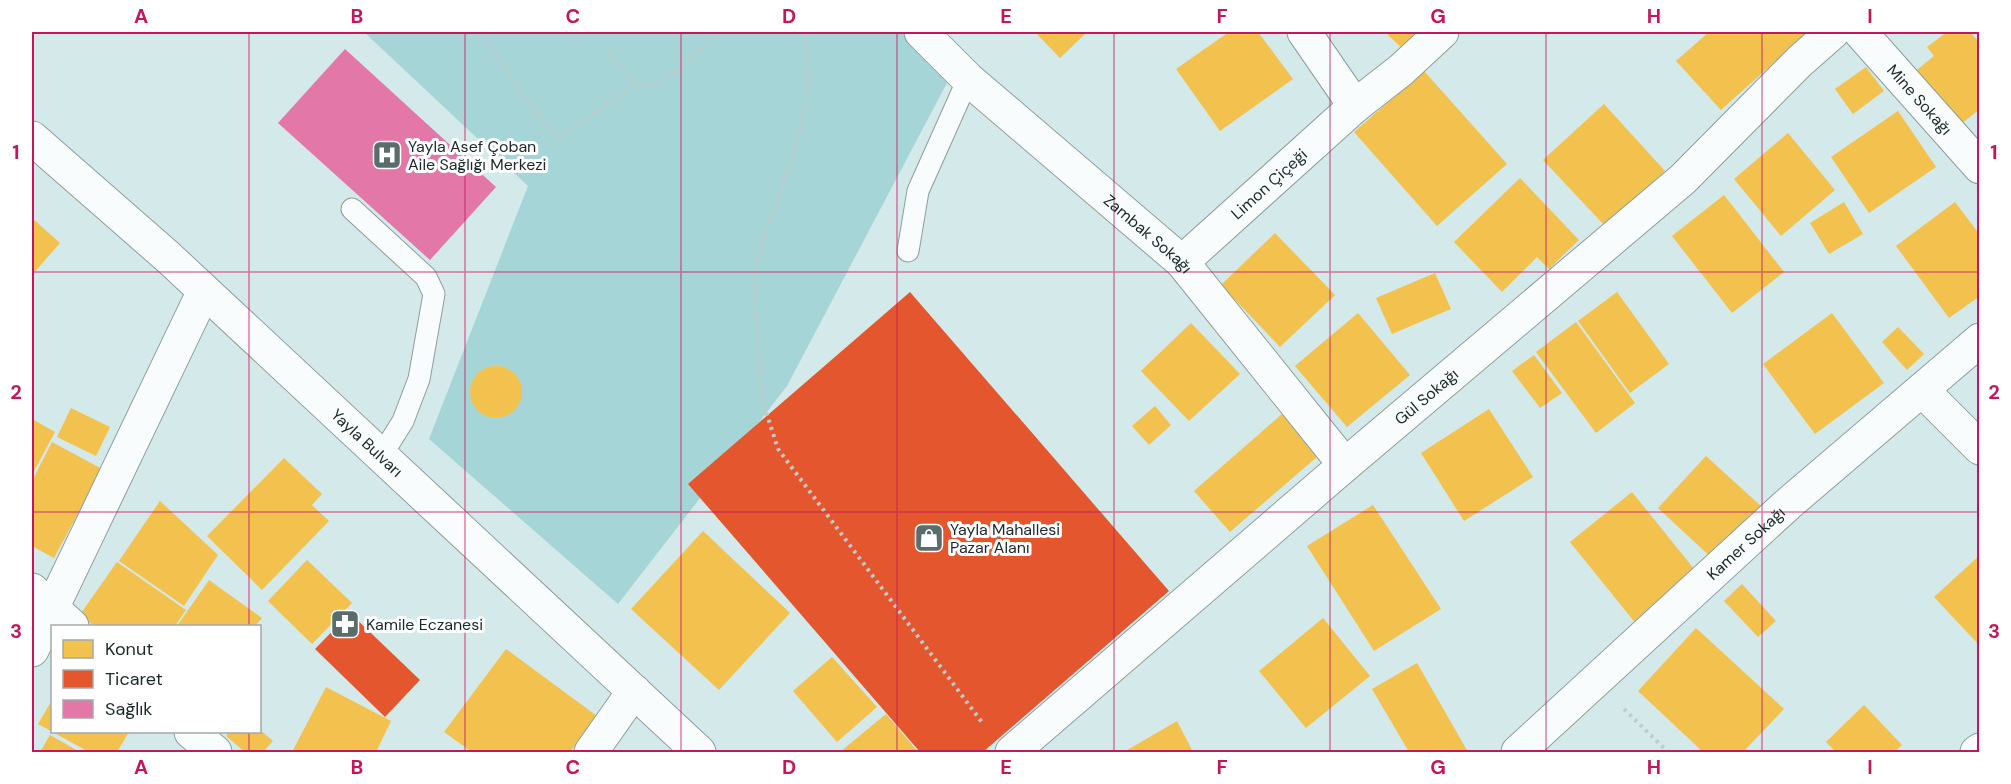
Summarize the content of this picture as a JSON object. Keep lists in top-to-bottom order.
{
  "streets": {
    "street": [
      "Mine Sokağı",
      "Limon Çiçeği",
      "Zambak Sokağı",
      "Gül Sokağı",
      "Yayla Bulvarı",
      "Kamer Sokağı"
    ]
  },
  "crossings": [
    ["Limon Çiçeği", "Zambak Sokağı"],
    ["Zambak Sokağı", "Gül Sokağı"]
  ],
  "places": {
    "hospital": ["Yayla Asef Çoban Aile Sağlığı Merkezi"],
    "shop": ["Yayla Mahallesi Pazar Alanı"],
    "pharmacy": ["Kamile Eczanesi"]
  },
  "legend": ["Konut", "Ticaret", "Sağlık"],
  "grid": {
    "columns": [
      "A",
      "B",
      "C",
      "D",
      "E",
      "F",
      "G",
      "H",
      "I"
    ],
    "rows": ["1", "2", "3"]
  }
}
